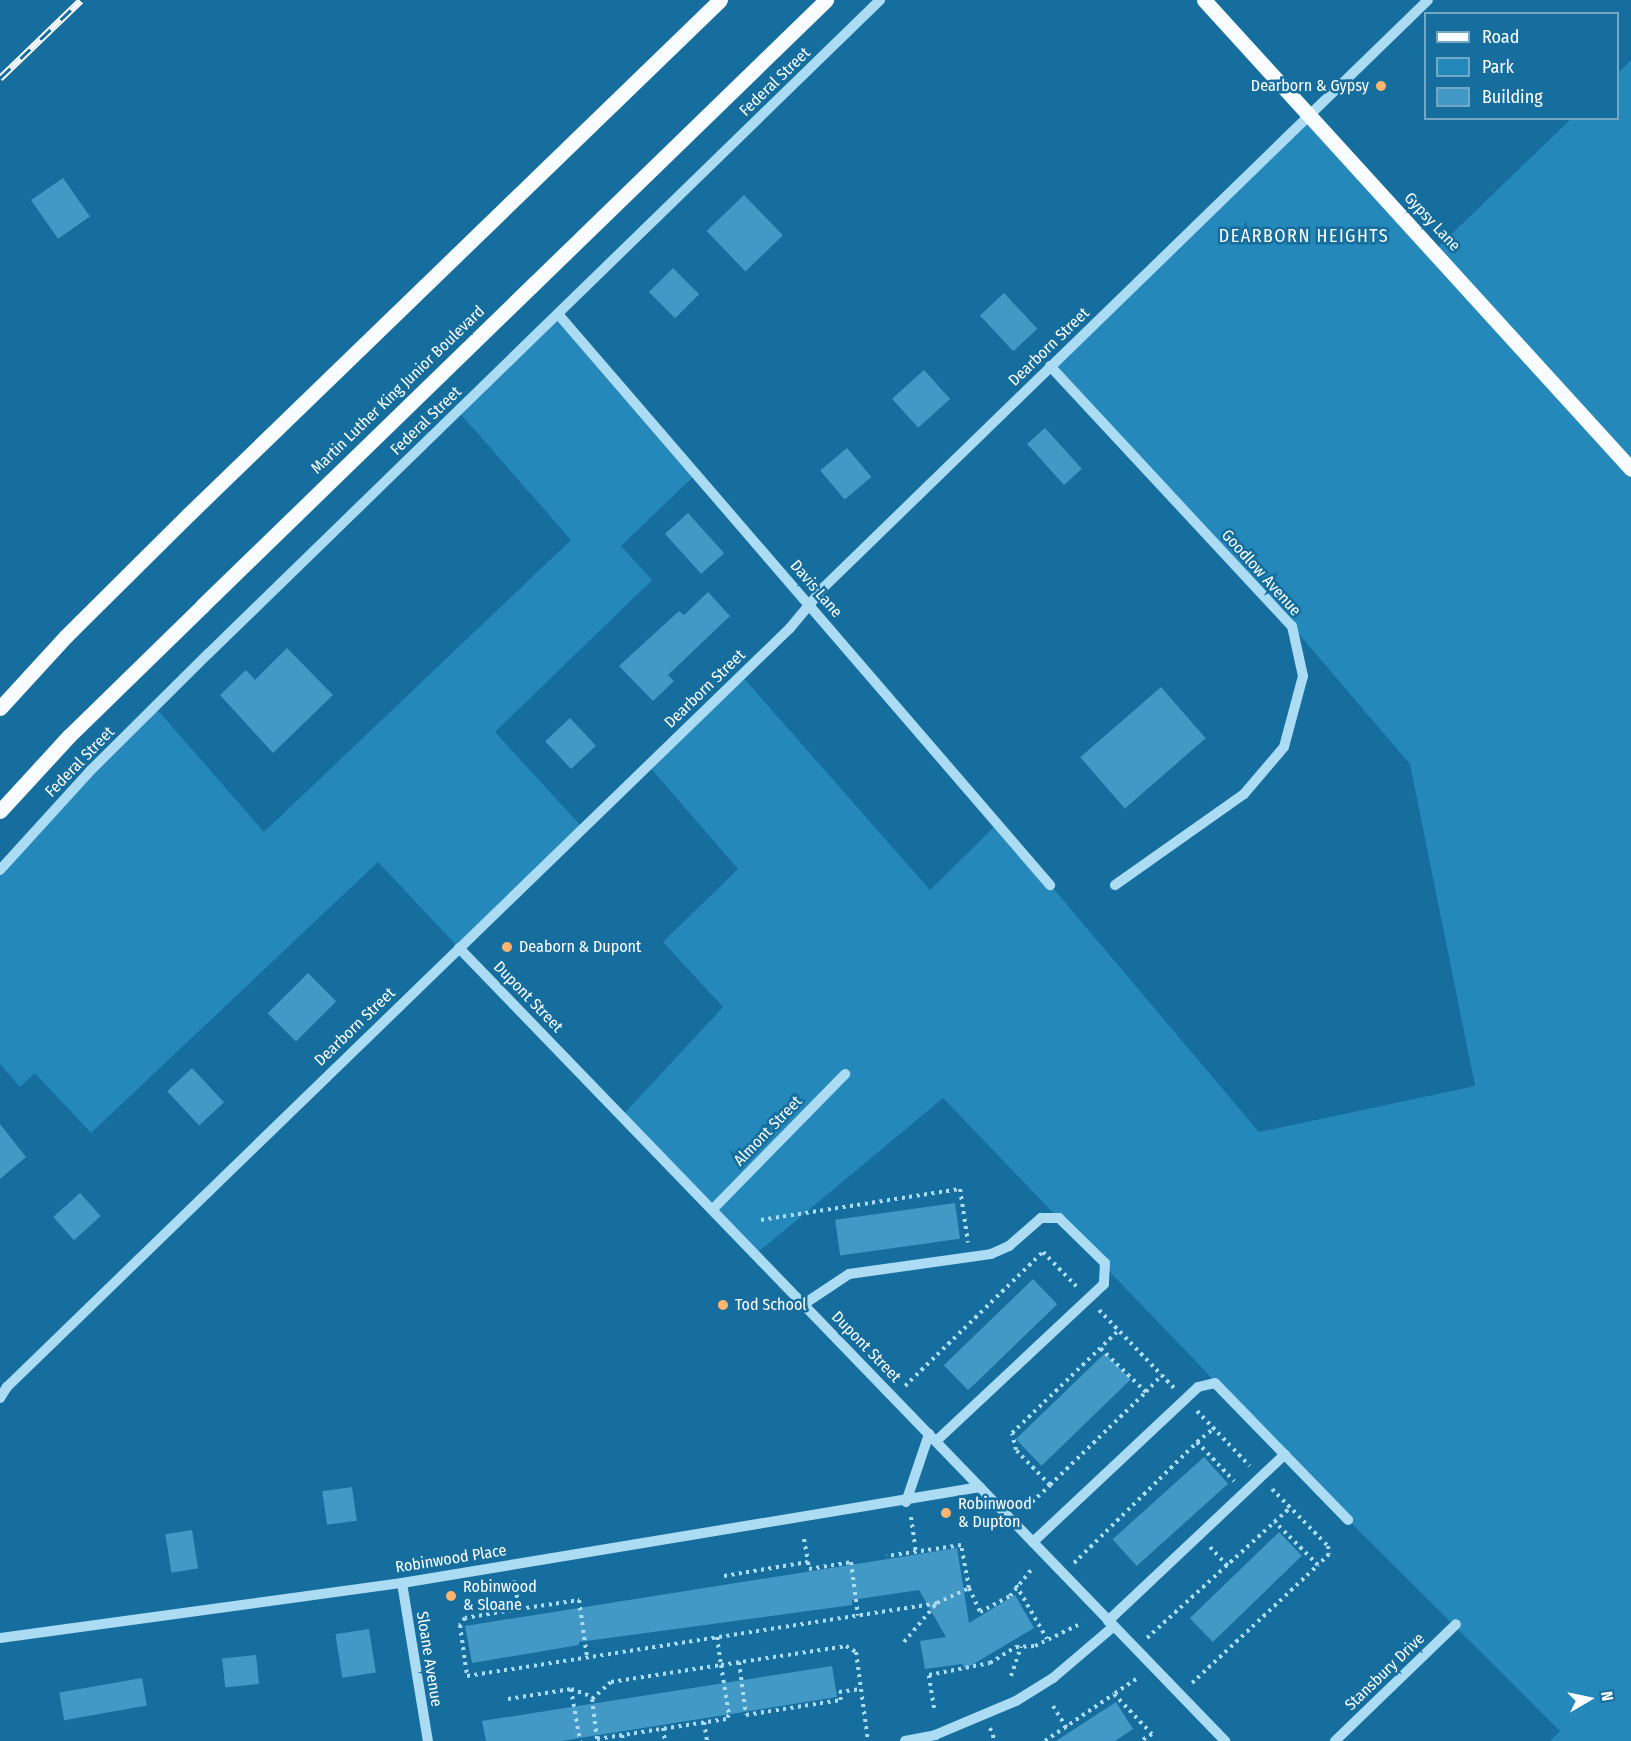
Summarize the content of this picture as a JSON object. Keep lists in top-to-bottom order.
{
  "streets": {
    "main road": ["Gypsy Lane", "Martin Luther King Junior Boulevard"],
    "street": [
      "Federal Street",
      "Dearborn Street",
      "Goodlow Avenue",
      "Davis Lane",
      "Dupont Street",
      "Almont Street",
      "Robinwood Place",
      "Sloane Avenue",
      "Stansbury Drive"
    ]
  },
  "crossings": [
    ["Federal Street", "Davis Lane"],
    ["Gypsy Lane", "Dearborn Street"],
    ["Dearborn Street", "Goodlow Avenue"],
    ["Dearborn Street", "Davis Lane"],
    ["Dearborn Street", "Dupont Street"],
    ["Dupont Street", "Almont Street"],
    ["Dupont Street", "Robinwood Place"],
    ["Robinwood Place", "Sloane Avenue"]
  ],
  "districts": ["DEARBORN HEIGHTS"],
  "places": [
    "Dearborn & Gypsy",
    "Deaborn & Dupont",
    "Tod School",
    "Robinwood & Dupton",
    "Robinwood & Sloane"
  ],
  "legend": ["Road", "Park", "Building"],
  "north": "right"
}
